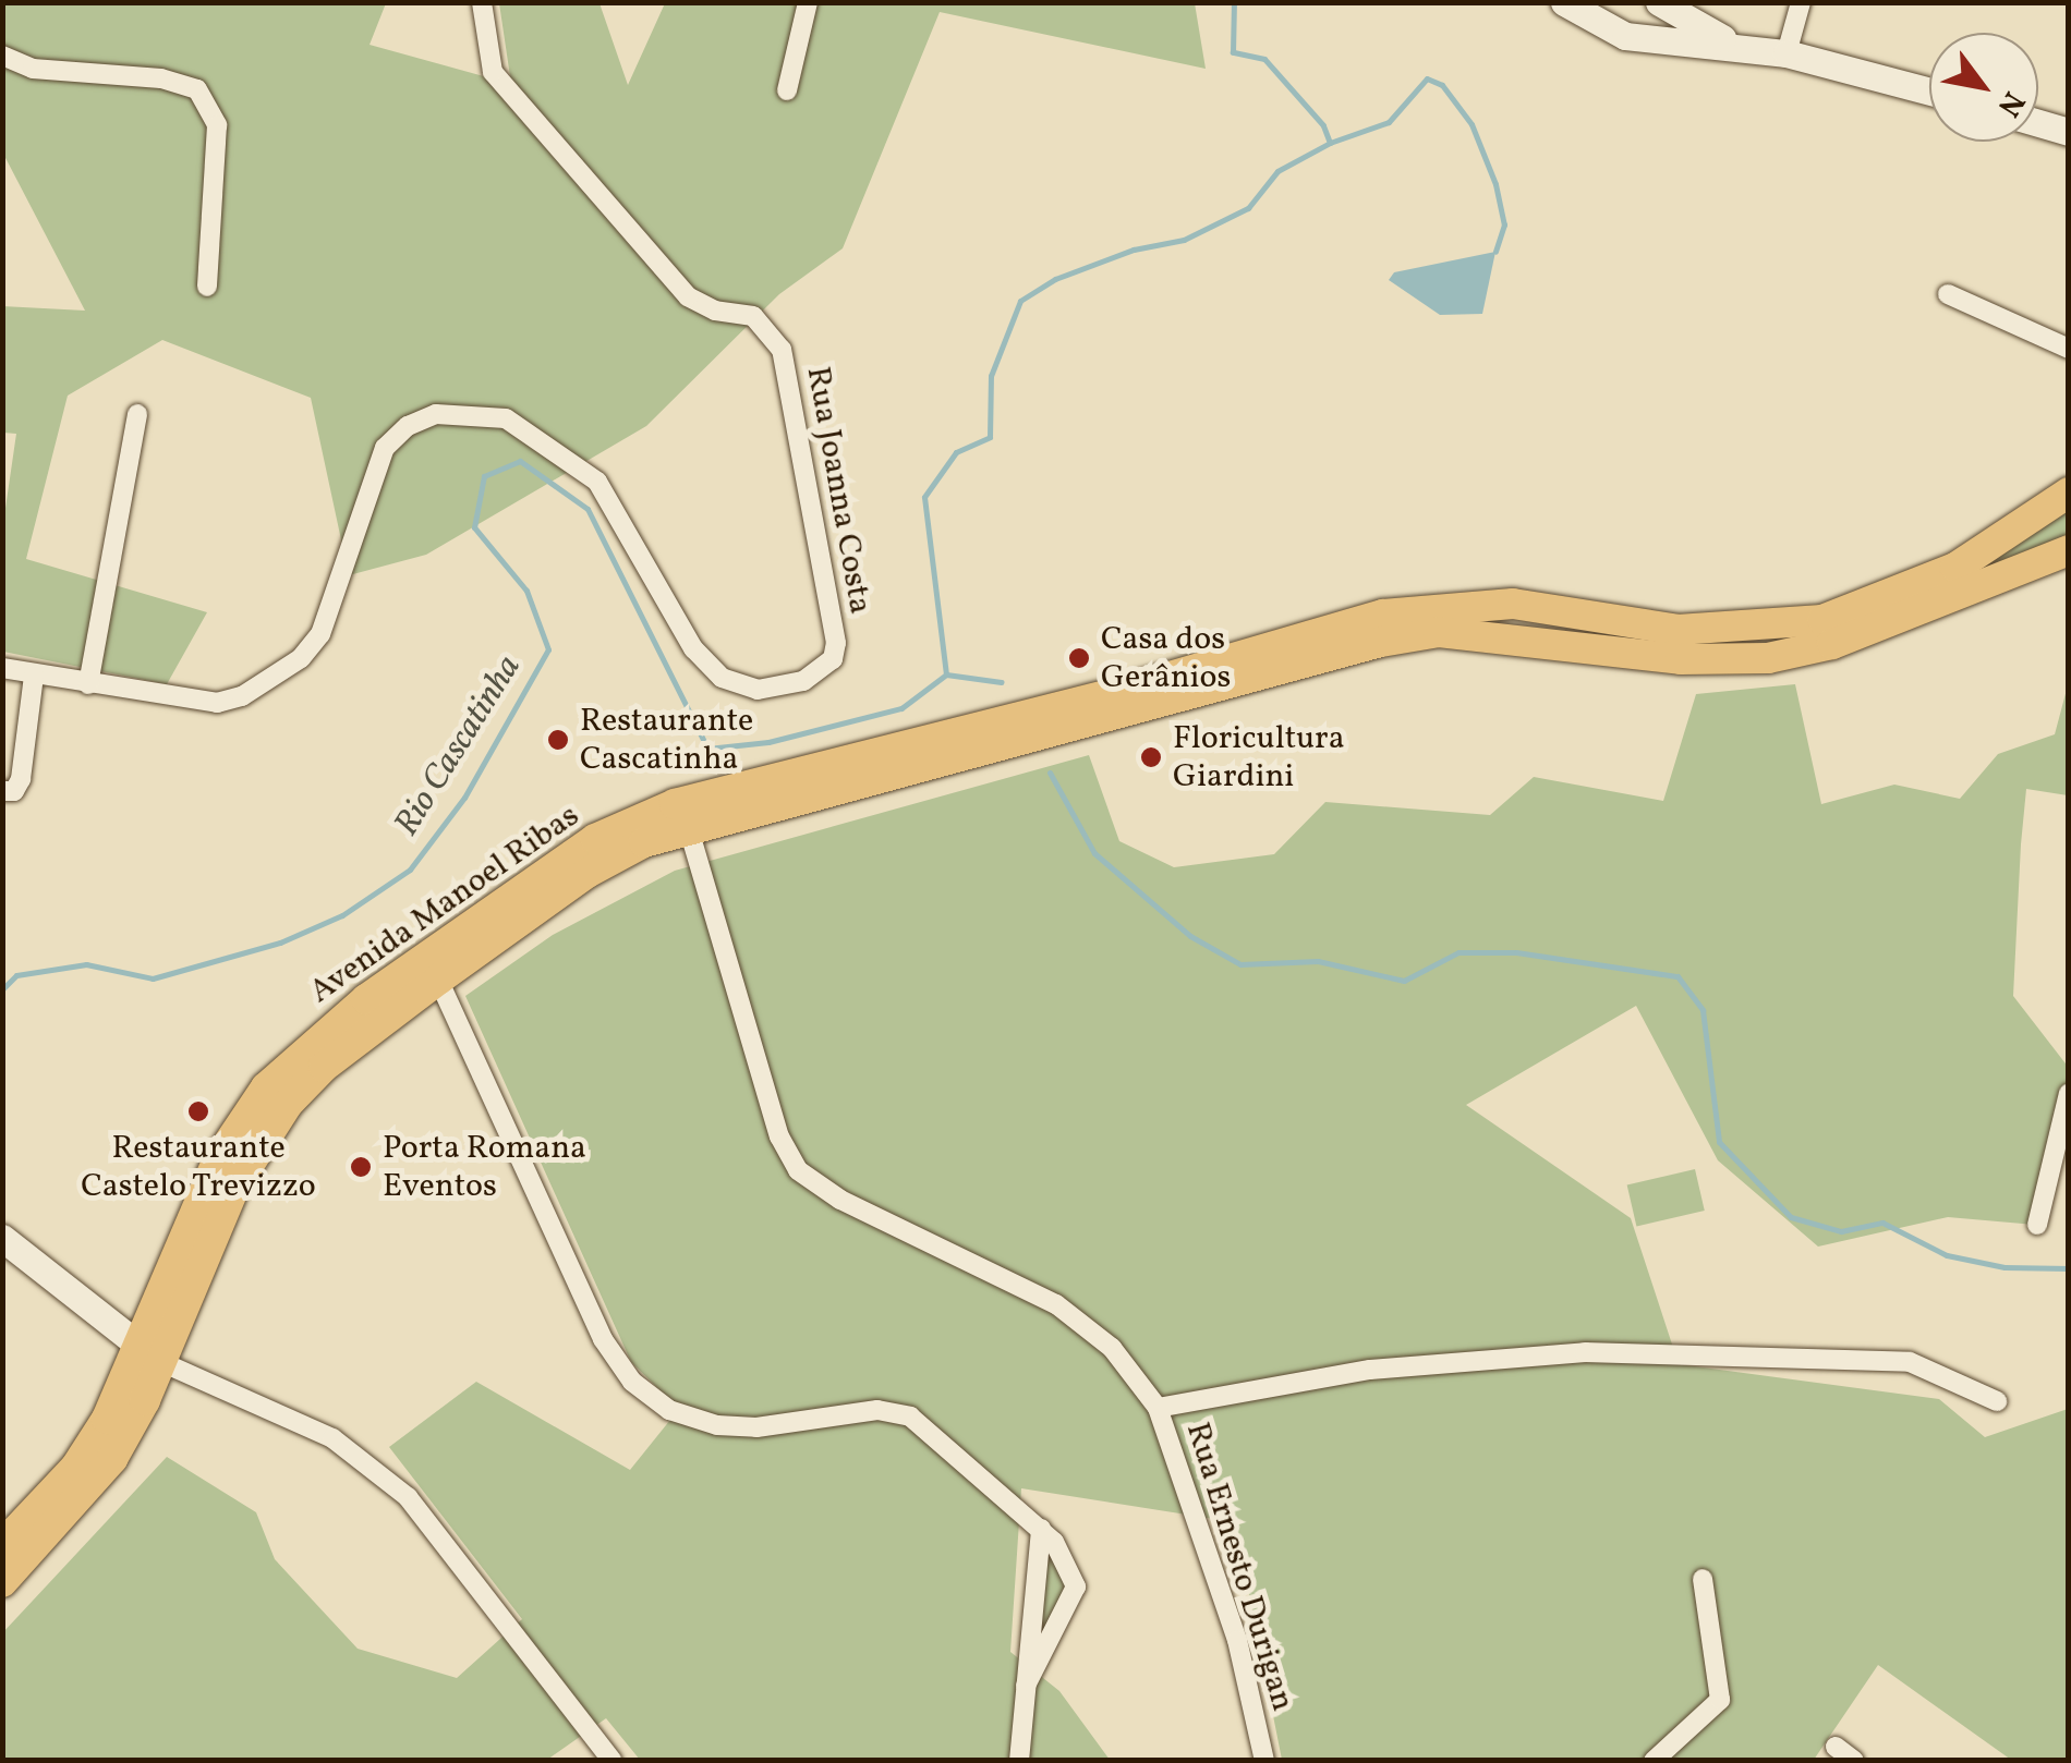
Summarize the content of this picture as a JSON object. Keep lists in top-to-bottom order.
{
  "streets": {
    "main road": ["Avenida Manoel Ribas"],
    "street": ["Rua Joanna Costa", "Rua Ernesto Durigan"]
  },
  "crossings": [
    ["Avenida Manoel Ribas", "Rua Ernesto Durigan"]
  ],
  "water": ["Rio Cascatinha"],
  "places": [
    "Casa dos Gerânios",
    "Restaurante Cascatinha",
    "Floricultura Giardini",
    "Restaurante Castelo Trevizzo",
    "Porta Romana Eventos"
  ],
  "north": "bottom right"
}
